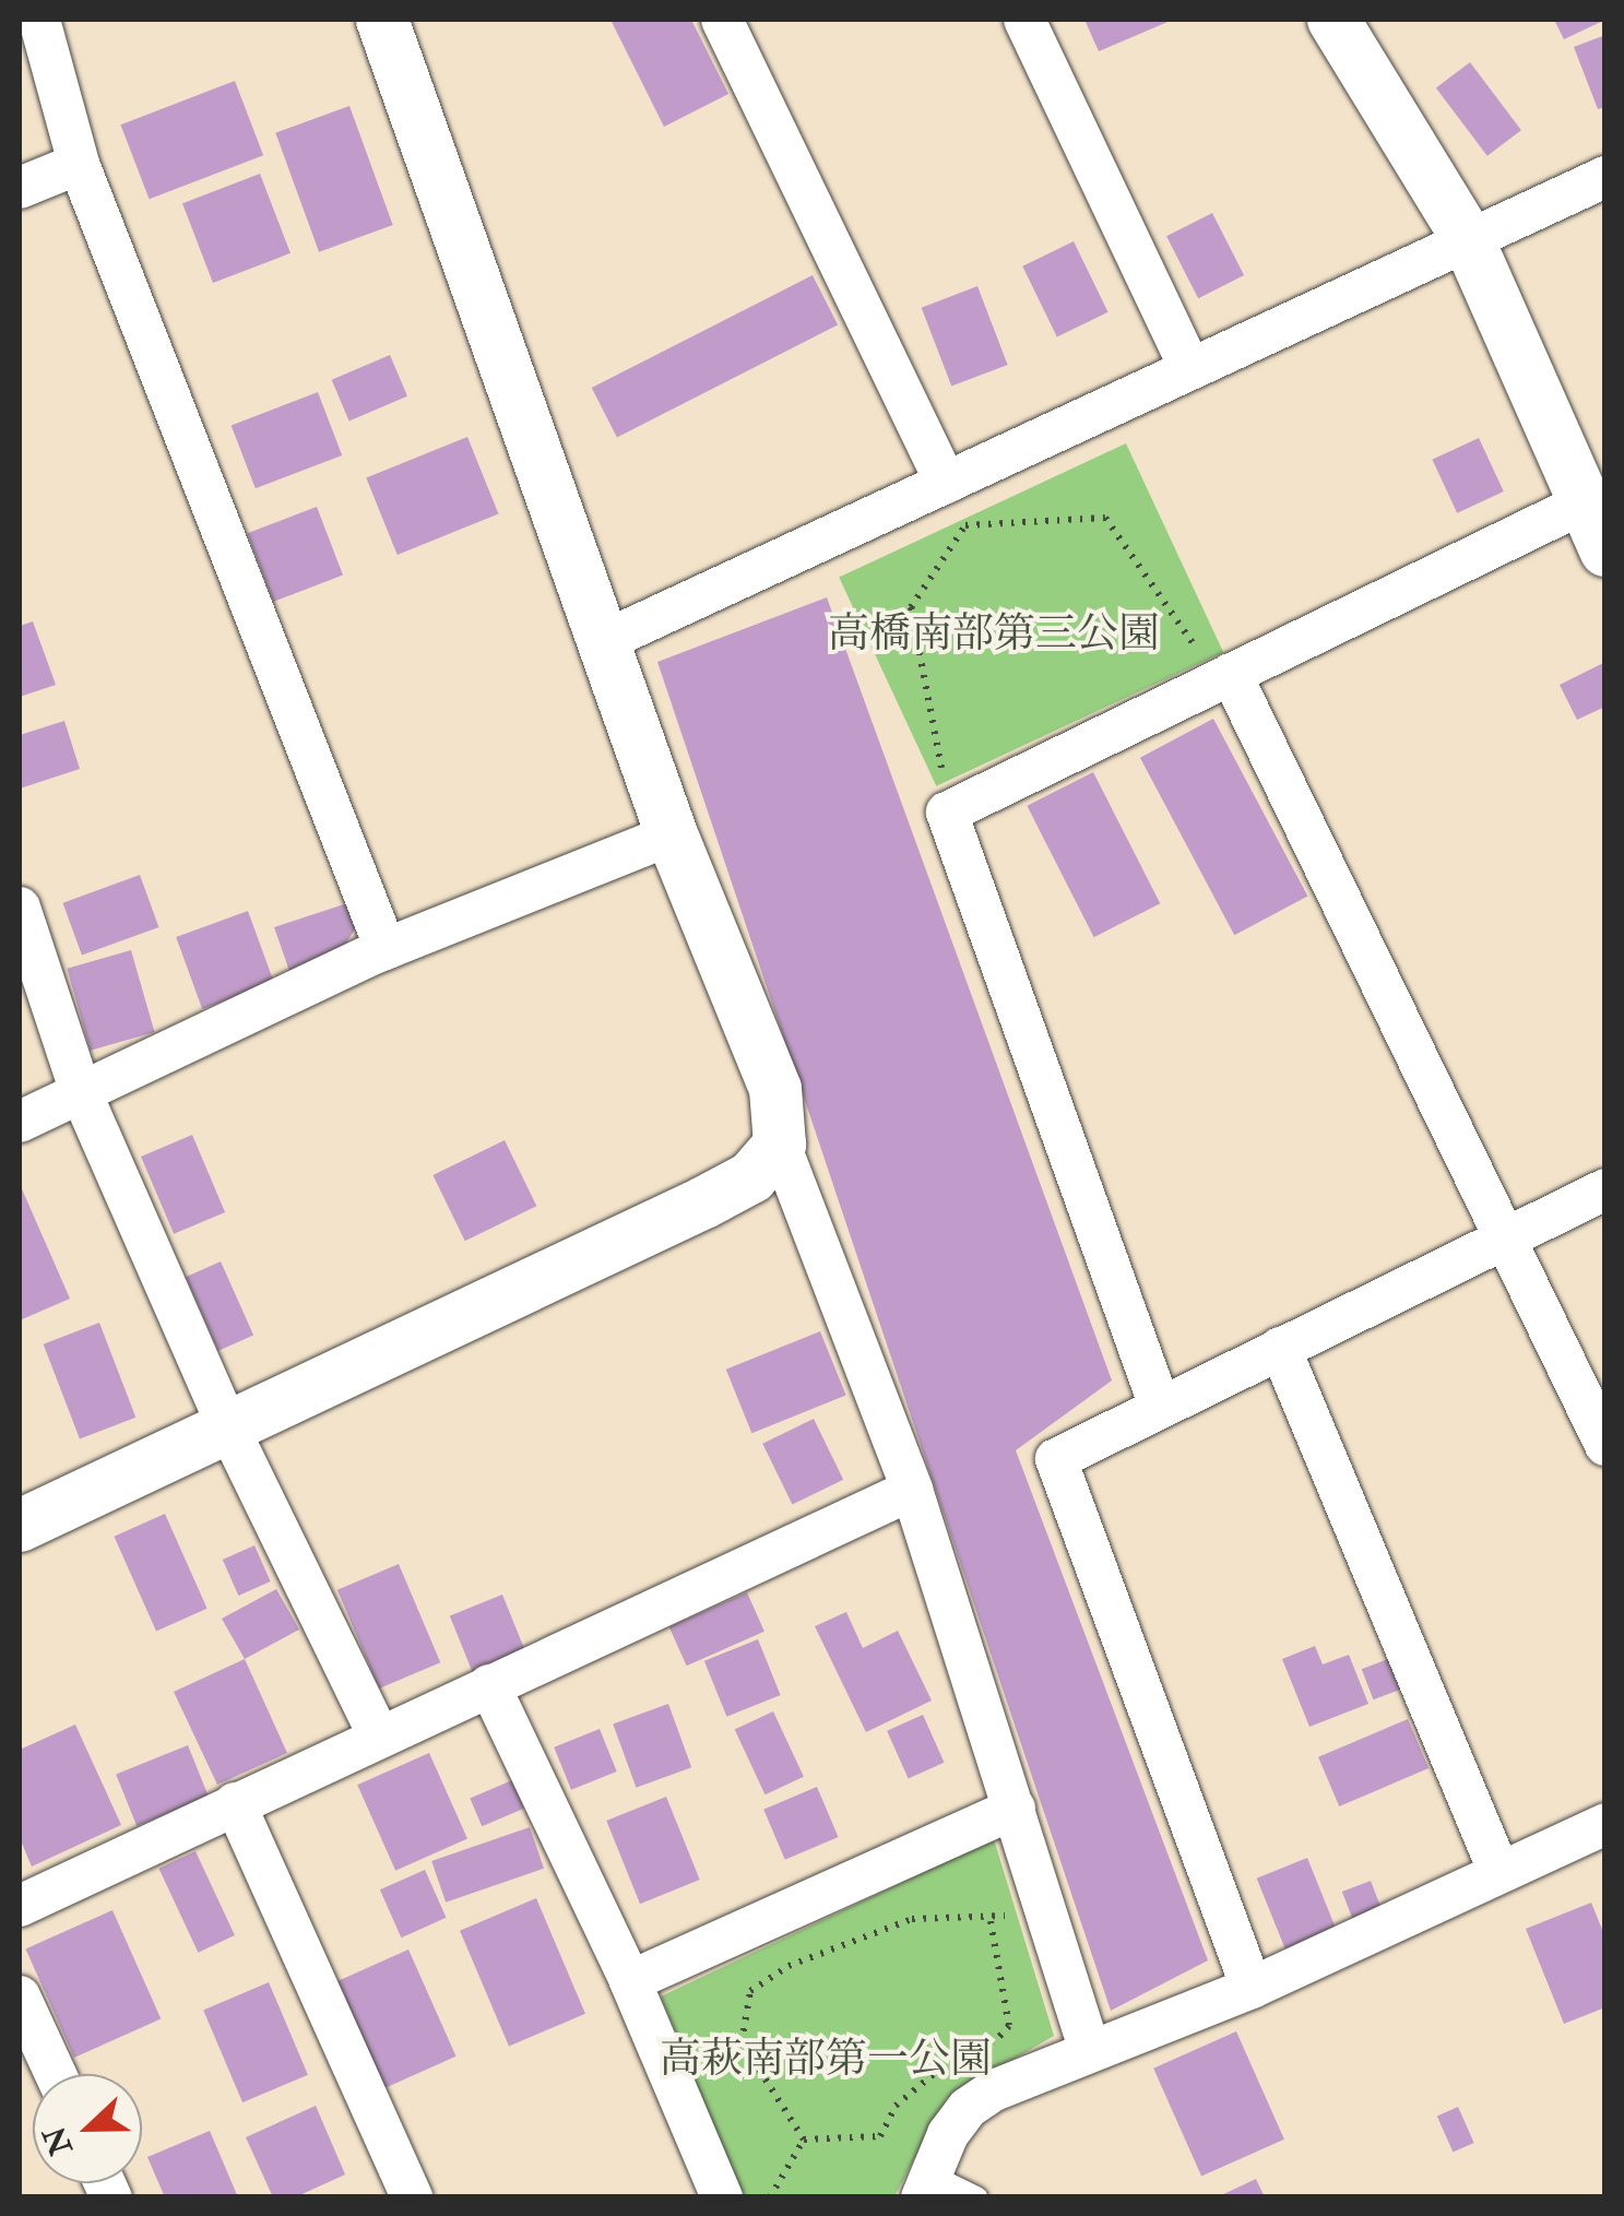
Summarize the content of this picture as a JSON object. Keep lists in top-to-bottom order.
{
  "parks": ["高橋南部第三公園", "高萩南部第一公園"],
  "north": "left"
}
